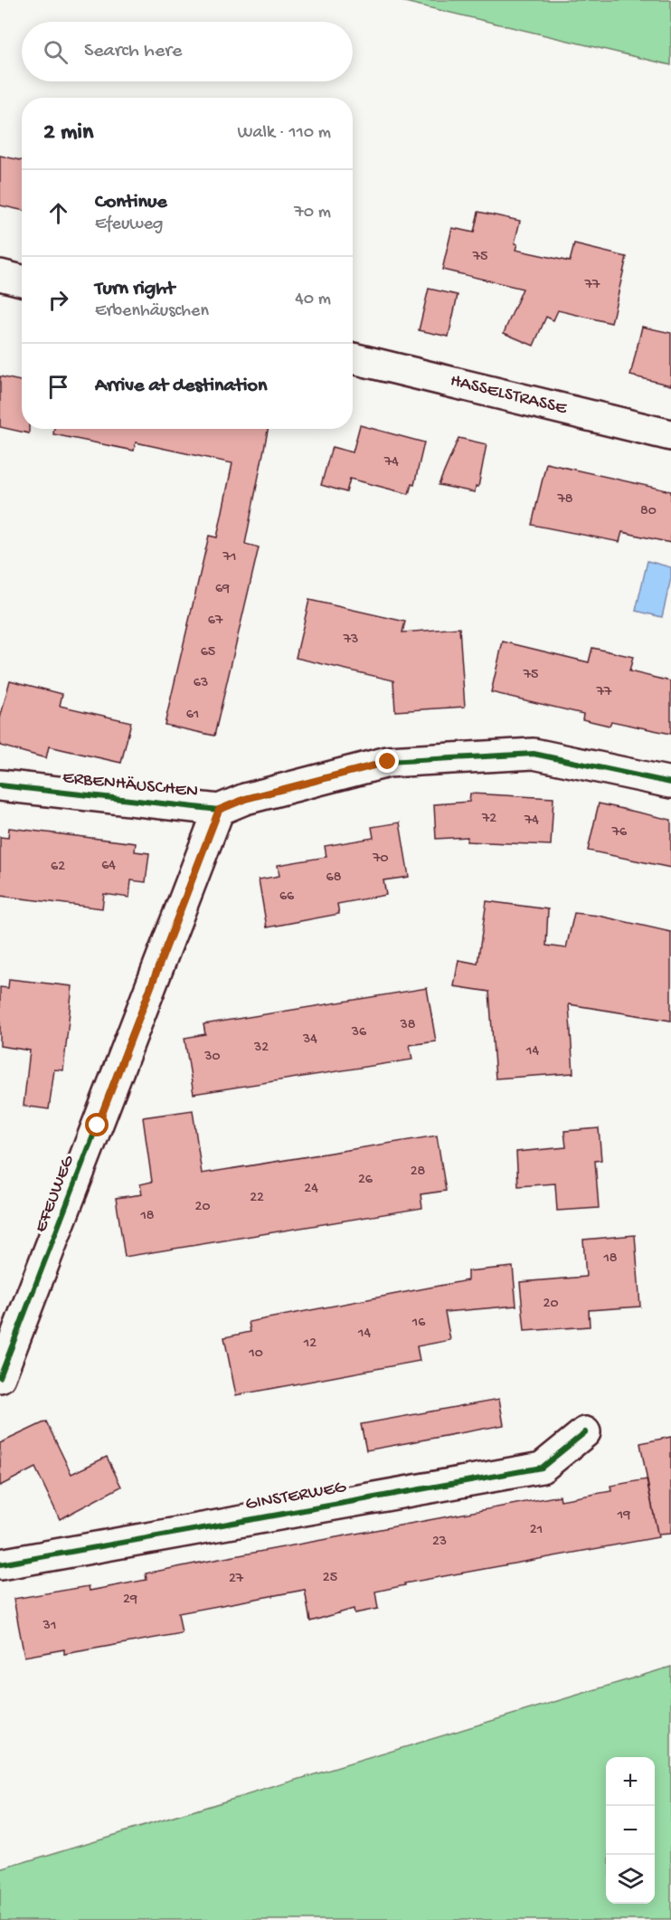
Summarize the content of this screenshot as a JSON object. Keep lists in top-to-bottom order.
{
  "streets": {
    "street": [
      "HASSELSTRASSE",
      "ERBENHÄUSCHEN",
      "EFEUWEG",
      "GINSTERWEG"
    ]
  },
  "crossings": [
    ["ERBENHÄUSCHEN", "EFEUWEG"]
  ],
  "house_numbers": [
    "75",
    "77",
    "74",
    "78",
    "80",
    "71",
    "69",
    "67",
    "73",
    "65",
    "75",
    "63",
    "77",
    "61",
    "72",
    "74",
    "76",
    "70",
    "64",
    "62",
    "68",
    "66",
    "38",
    "36",
    "34",
    "32",
    "14",
    "30",
    "28",
    "26",
    "24",
    "22",
    "20",
    "18",
    "18",
    "20",
    "16",
    "14",
    "12",
    "10",
    "19",
    "21",
    "23",
    "25",
    "27",
    "29",
    "31"
  ],
  "page": {
    "search": "Search here",
    "heading": ["2 min", "Walk · 110 m"],
    "list": [
      ["Continue", "Efeuweg", "70 m"],
      ["Turn right", "Erbenhäuschen", "40 m"],
      "Arrive at destination"
    ],
    "map_buttons": ["+", "−"]
  }
}
